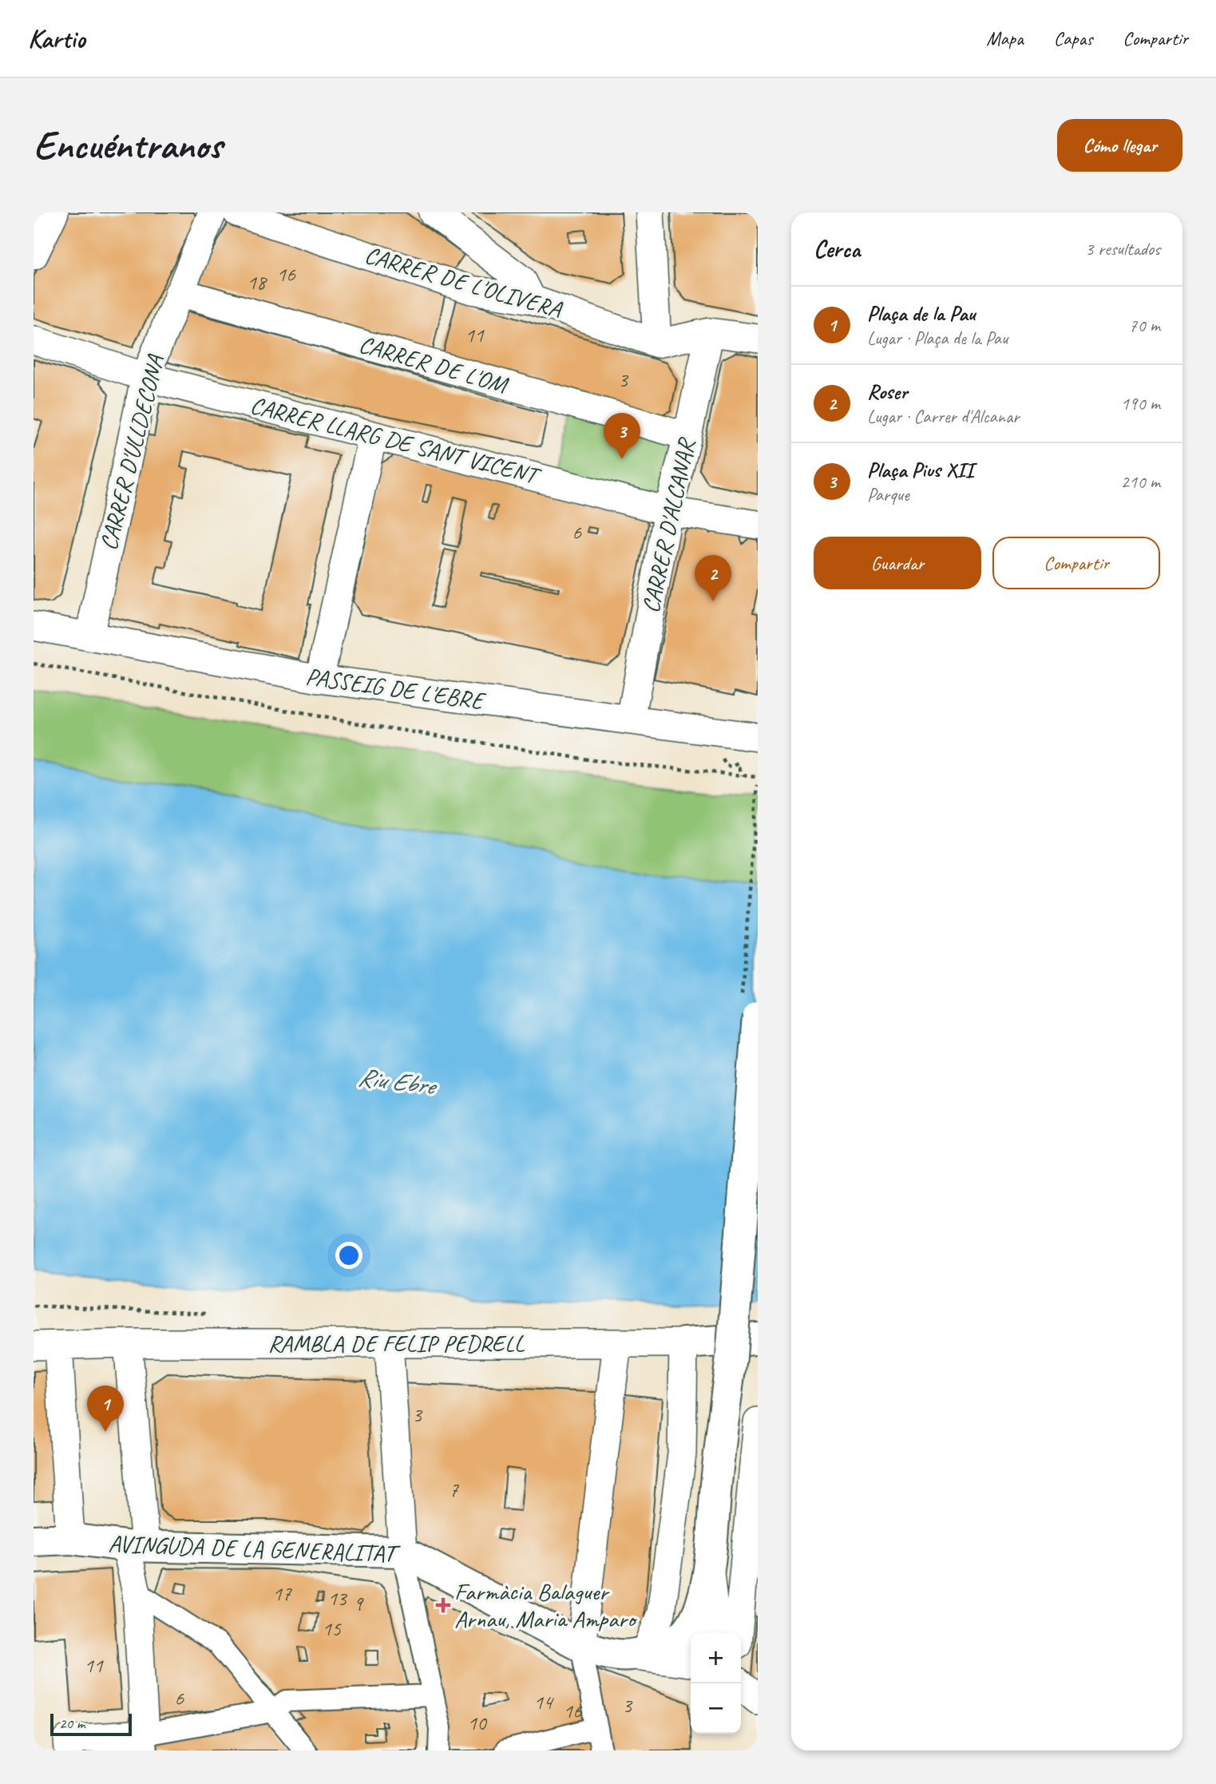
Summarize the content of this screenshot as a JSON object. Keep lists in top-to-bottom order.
{
  "streets": {
    "street": [
      "CARRER DE L'OLIVERA",
      "CARRER DE L'OM",
      "CARRER LLARG DE SANT VICENT",
      "CARRER D'ULLDECONA",
      "CARRER D'ALCANAR",
      "PASSEIG DE L'EBRE",
      "RAMBLA DE FELIP PEDRELL",
      "AVINGUDA DE LA GENERALITAT"
    ]
  },
  "crossings": [
    ["CARRER DE L'OM", "CARRER D'ULLDECONA"],
    ["CARRER DE L'OM", "CARRER D'ALCANAR"],
    ["CARRER LLARG DE SANT VICENT", "CARRER D'ULLDECONA"],
    ["CARRER LLARG DE SANT VICENT", "CARRER D'ALCANAR"],
    ["CARRER D'ULLDECONA", "PASSEIG DE L'EBRE"],
    ["CARRER D'ALCANAR", "PASSEIG DE L'EBRE"]
  ],
  "water": ["Riu Ebre"],
  "places": {
    "health": ["Farmàcia Balaguer Arnau, Maria Amparo"]
  },
  "house_numbers": [
    "16",
    "18",
    "11",
    "3",
    "6",
    "3",
    "7",
    "17",
    "13",
    "9",
    "15",
    "11",
    "6",
    "14",
    "3",
    "16",
    "10"
  ],
  "scale_bar": "20 m",
  "page": {
    "header": "Kartio",
    "nav": ["Mapa", "Capas", "Compartir"],
    "buttons": [
      "Cómo llegar",
      ["Guardar", "Compartir"]
    ],
    "title": "Encuéntranos",
    "heading": ["Cerca", "3 resultados"],
    "list": [
      {
        "mark": "1",
        "name": "Plaça de la Pau",
        "note": "Lugar · Plaça de la Pau",
        "value": "70 m"
      },
      {
        "mark": "2",
        "name": "Roser",
        "note": "Lugar · Carrer d'Alcanar",
        "value": "190 m"
      },
      {
        "mark": "3",
        "name": "Plaça Pius XII",
        "note": "Parque",
        "value": "210 m"
      }
    ],
    "pins": ["3", "2", "1"],
    "map_buttons": ["+", "−"],
    "scale": "20 m"
  }
}
